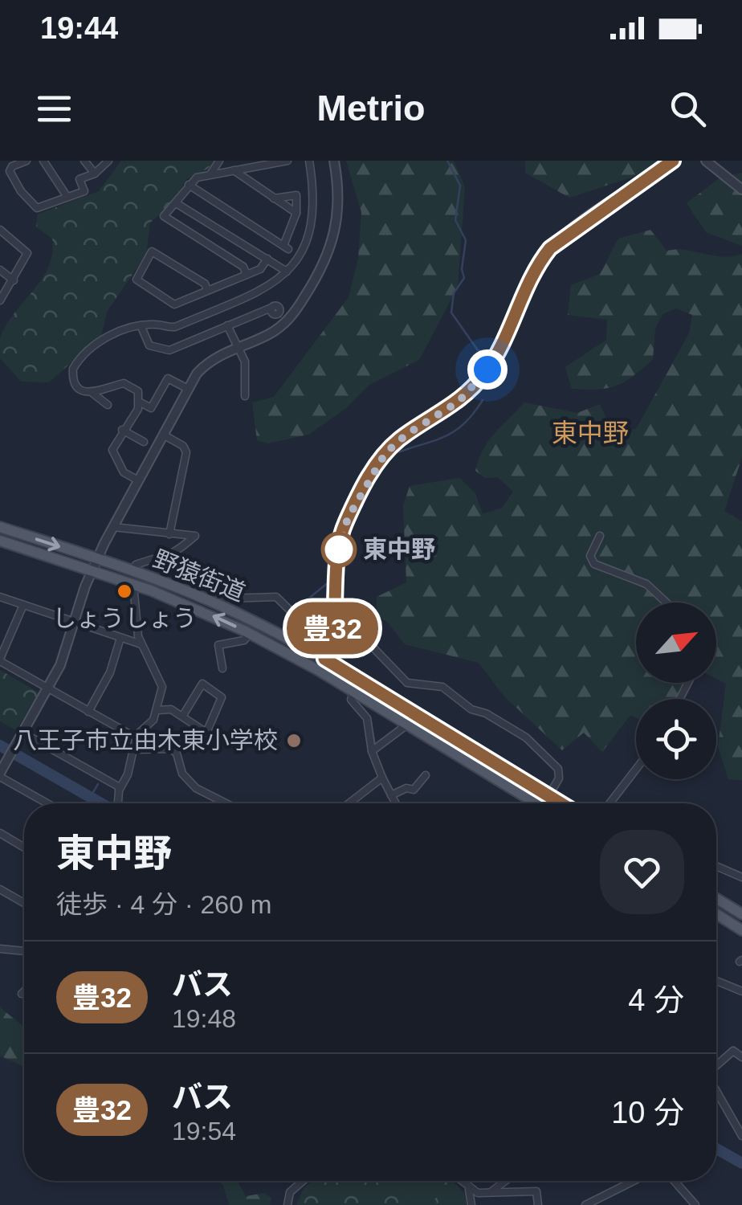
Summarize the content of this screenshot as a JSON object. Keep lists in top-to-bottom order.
{
  "streets": {
    "main road": ["野猿街道"]
  },
  "districts": ["東中野"],
  "places": ["東中野", "しょうしょう", "八王子市立由木東小学校"],
  "lines": ["bus line 豊32"],
  "north": "top right",
  "page": {
    "status": "19:44",
    "header": "Metrio",
    "on_map": "豊32",
    "heading": ["東中野", "徒歩 · 4 分 · 260 m"],
    "list": [
      {
        "mark": "豊32",
        "name": "バス",
        "note": "19:48",
        "value": "4 分"
      },
      {
        "mark": "豊32",
        "name": "バス",
        "note": "19:54",
        "value": "10 分"
      }
    ]
  }
}
